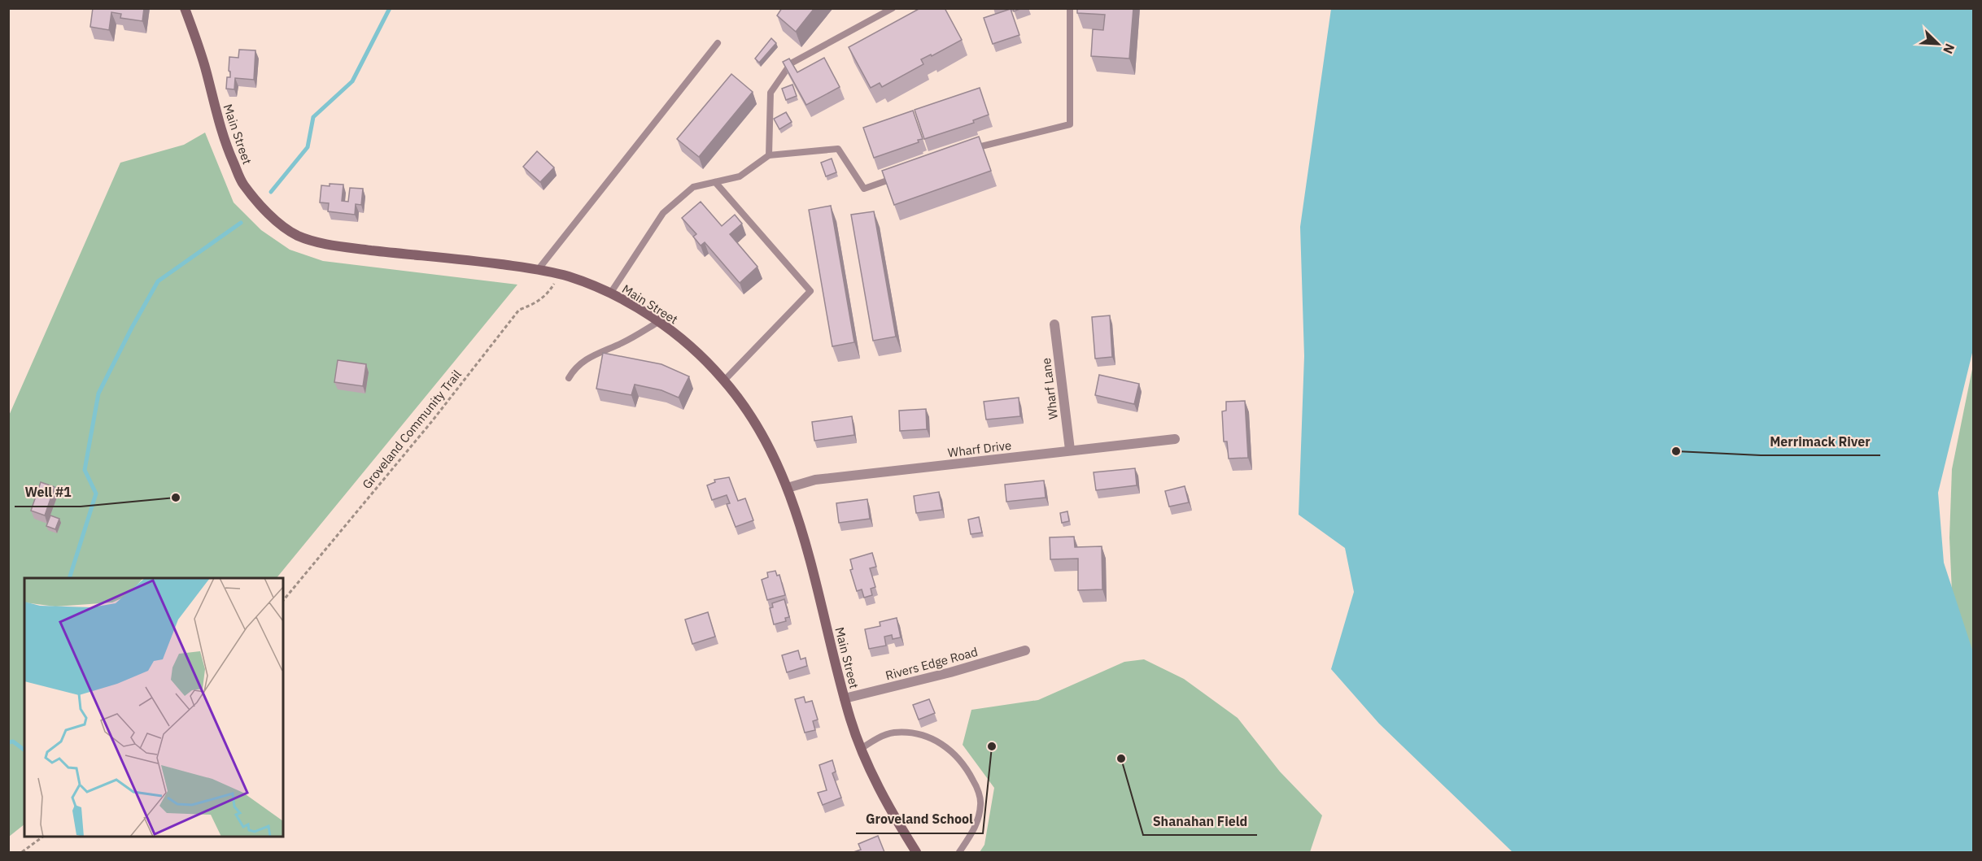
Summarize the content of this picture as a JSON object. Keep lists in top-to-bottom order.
{
  "streets": {
    "main road": ["Main Street"],
    "street": ["Wharf Lane", "Wharf Drive", "Rivers Edge Road"],
    "path": ["Groveland Community Trail"]
  },
  "crossings": [
    ["Main Street", "Groveland Community Trail"],
    ["Main Street", "Wharf Drive"],
    ["Main Street", "Rivers Edge Road"],
    ["Wharf Lane", "Wharf Drive"]
  ],
  "places": [
    "Merrimack River",
    "Well #1",
    "Groveland School",
    "Shanahan Field"
  ],
  "north": "bottom right"
}
